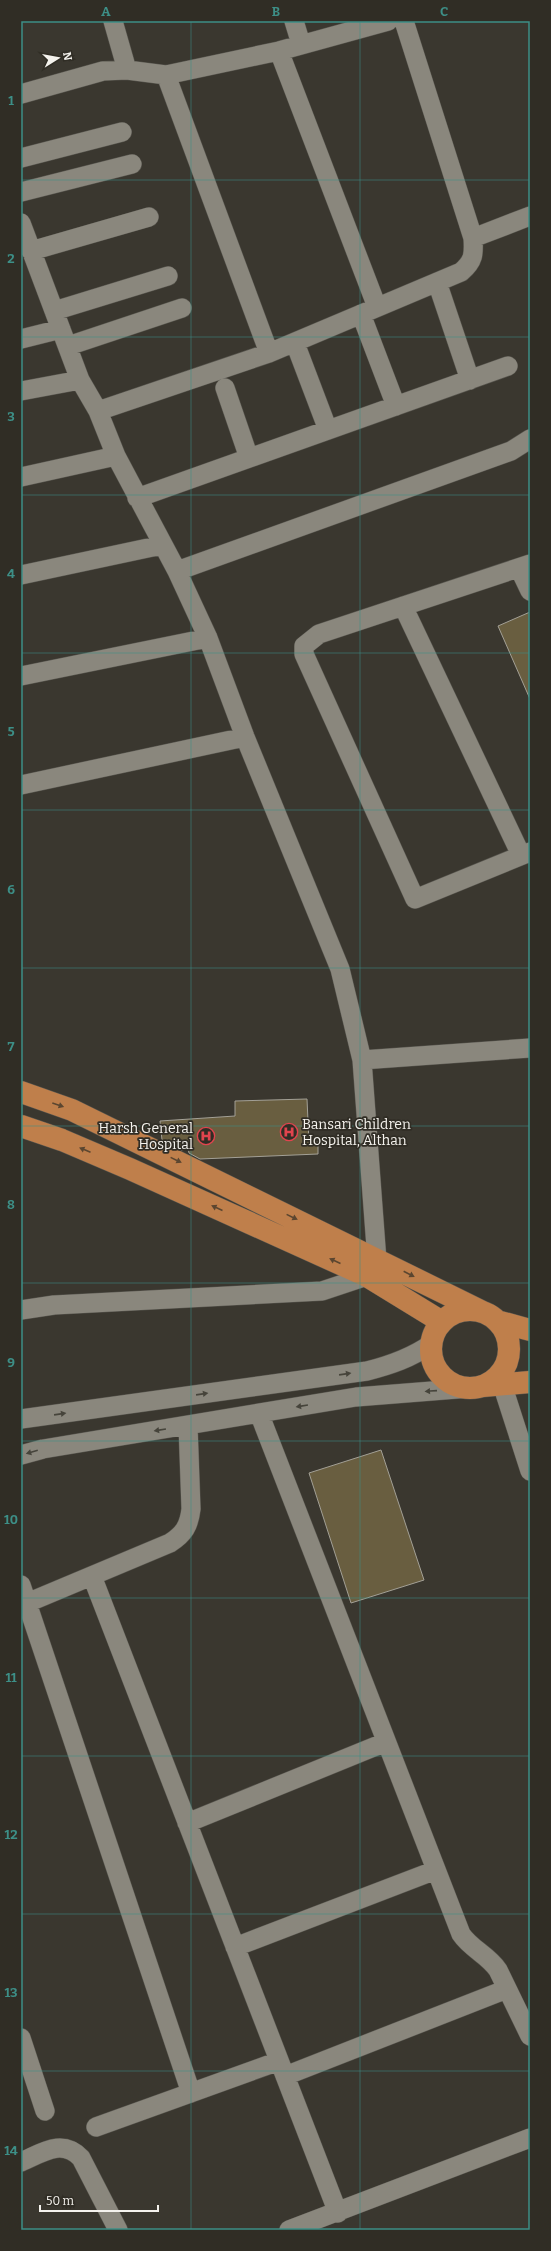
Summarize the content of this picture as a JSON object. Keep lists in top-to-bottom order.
{
  "places": {
    "hospital": ["Bansari Children Hospital, Althan", "Harsh General Hospital"]
  },
  "scale_bar": "50 m",
  "north": "right",
  "grid": {
    "columns": ["A", "B", "C"],
    "rows": [
      "1",
      "2",
      "3",
      "4",
      "5",
      "6",
      "7",
      "8",
      "9",
      "10",
      "11",
      "12",
      "13",
      "14"
    ]
  }
}
